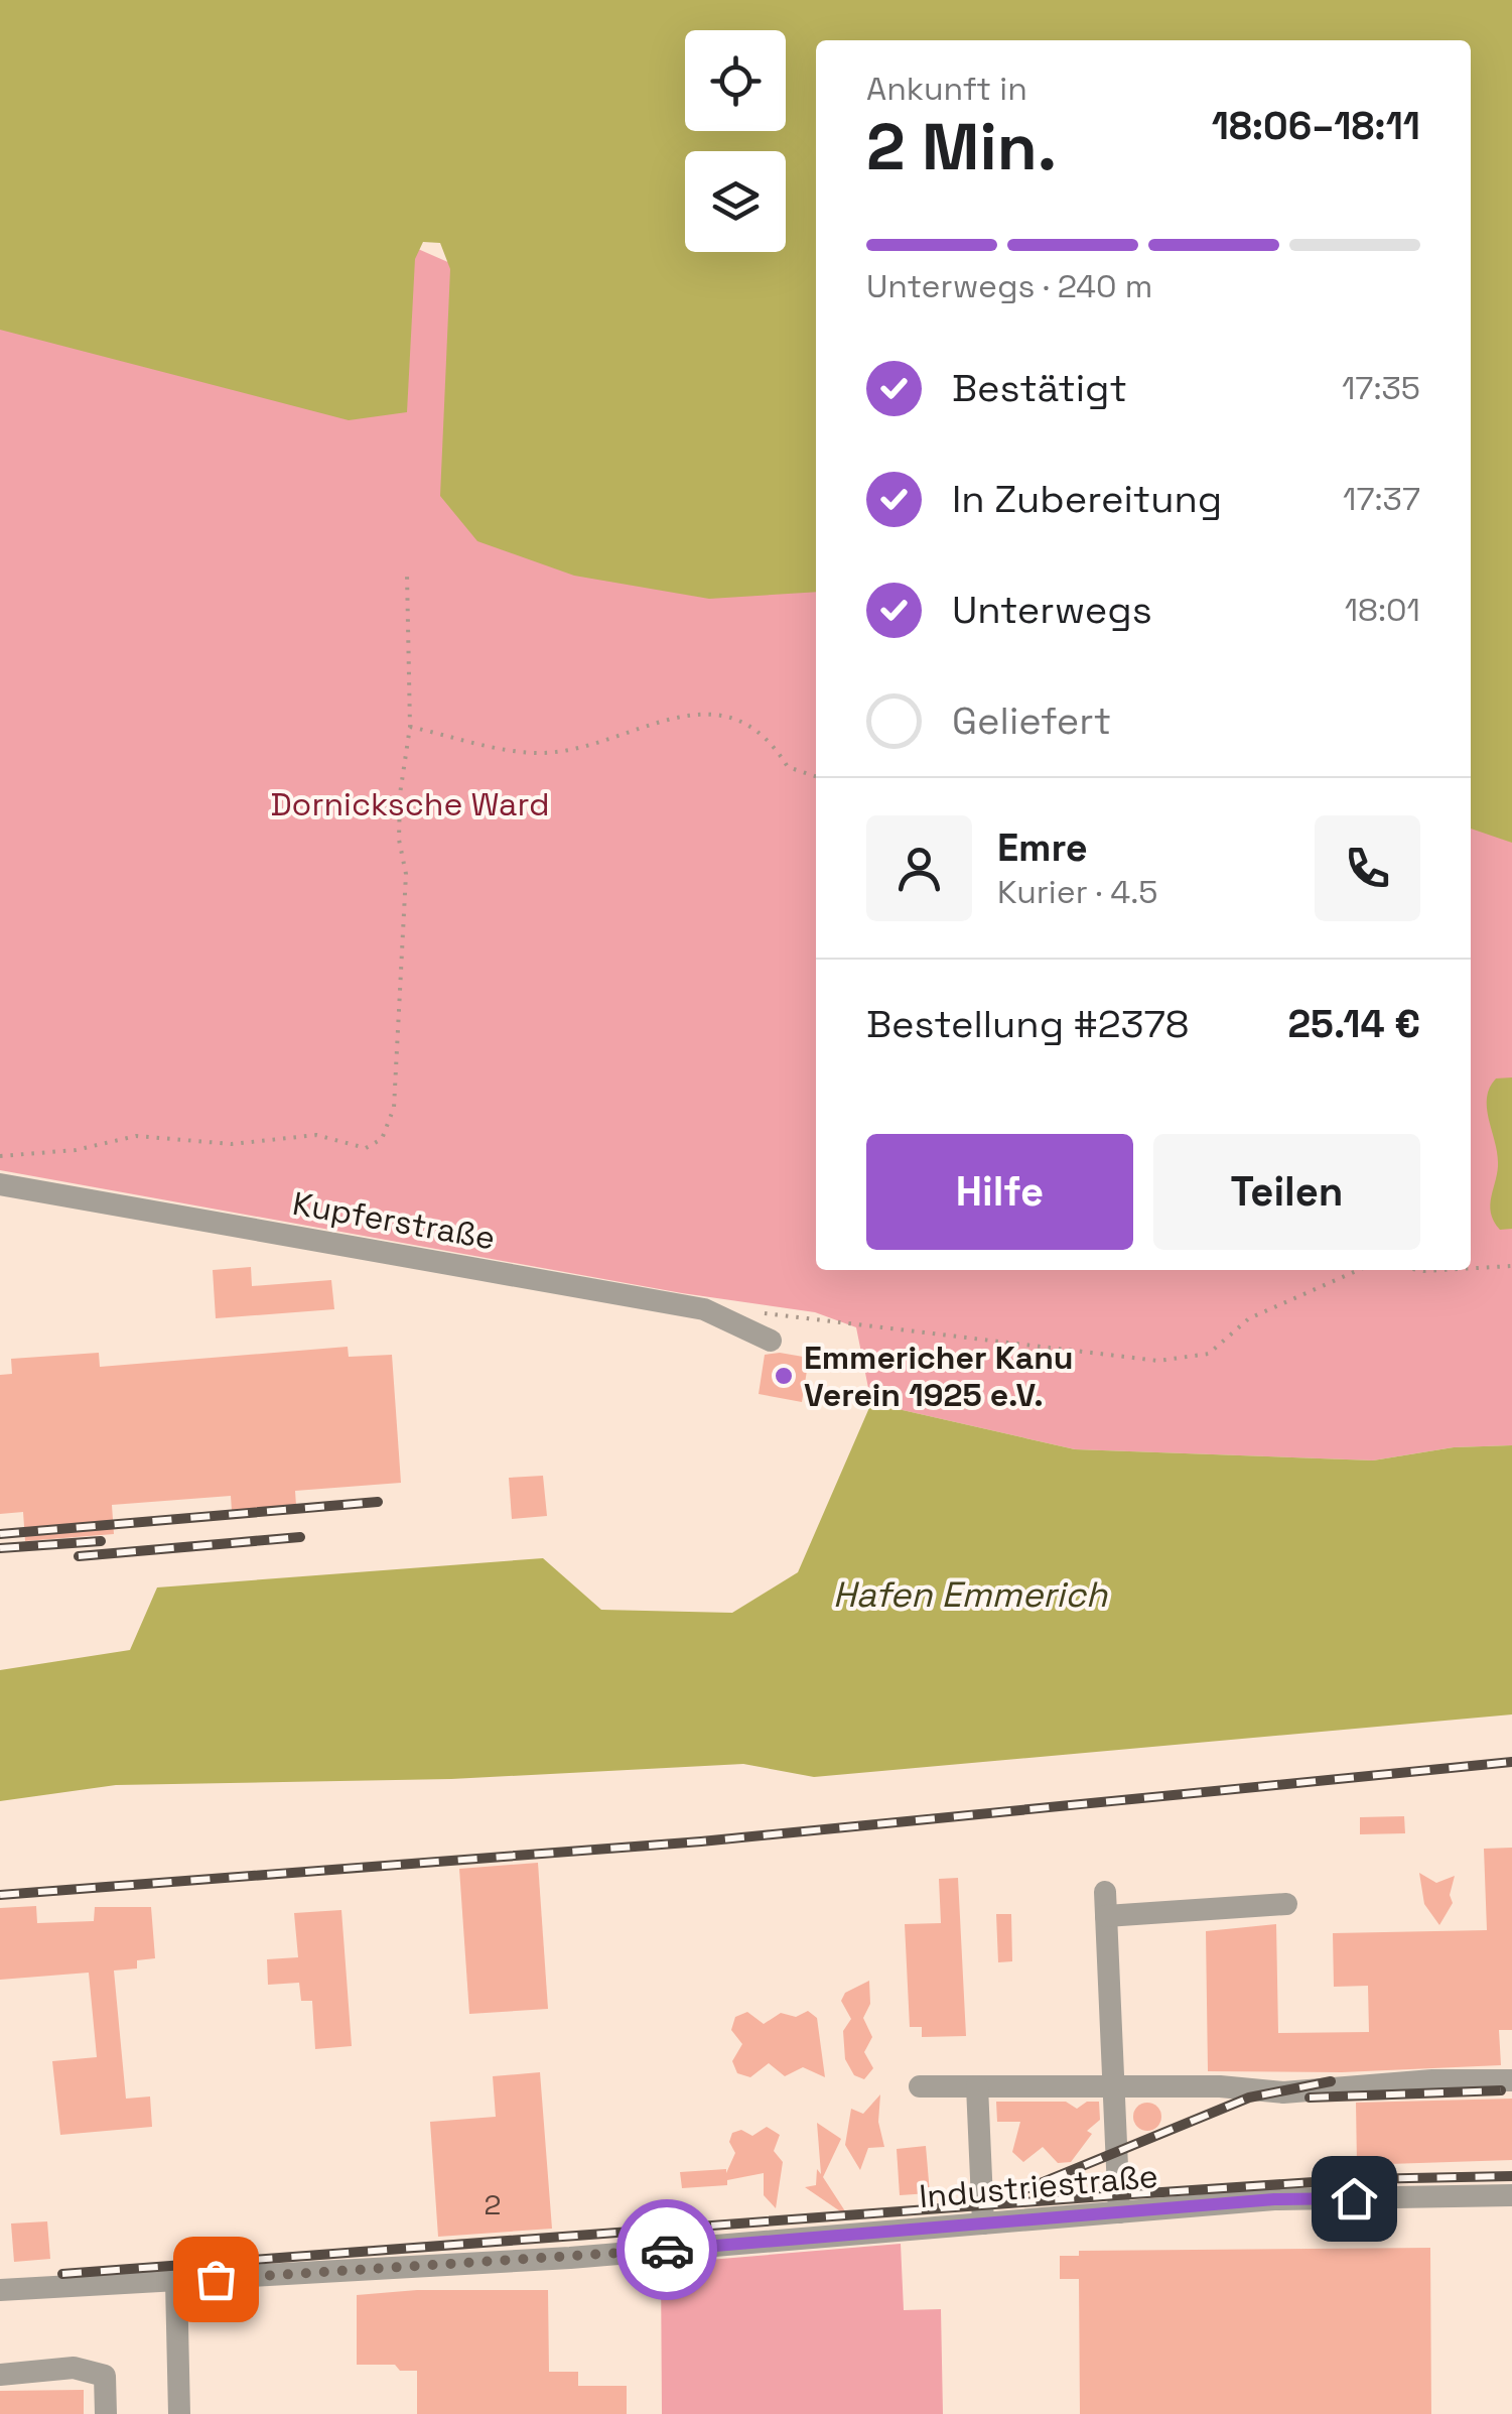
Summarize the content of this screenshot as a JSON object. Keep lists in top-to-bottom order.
{
  "streets": {
    "street": ["Kupferstraße", "Industriestraße"]
  },
  "water": ["Hafen Emmerich"],
  "parks": ["Dornicksche Ward"],
  "places": ["Emmericher Kanu Verein 1925 e.V."],
  "house_numbers": ["2"],
  "page": {
    "heading": ["2 Min.", "Ankunft in", "18:06–18:11"],
    "panel": [
      "Emre",
      "Kurier · 4.5",
      "Bestellung #2378",
      "25.14 €"
    ],
    "bar": "Unterwegs · 240 m",
    "list": [
      ["Bestätigt", "17:35"],
      ["In Zubereitung", "17:37"],
      ["Unterwegs", "18:01"],
      "Geliefert"
    ],
    "buttons": ["Hilfe", "Teilen"]
  }
}
